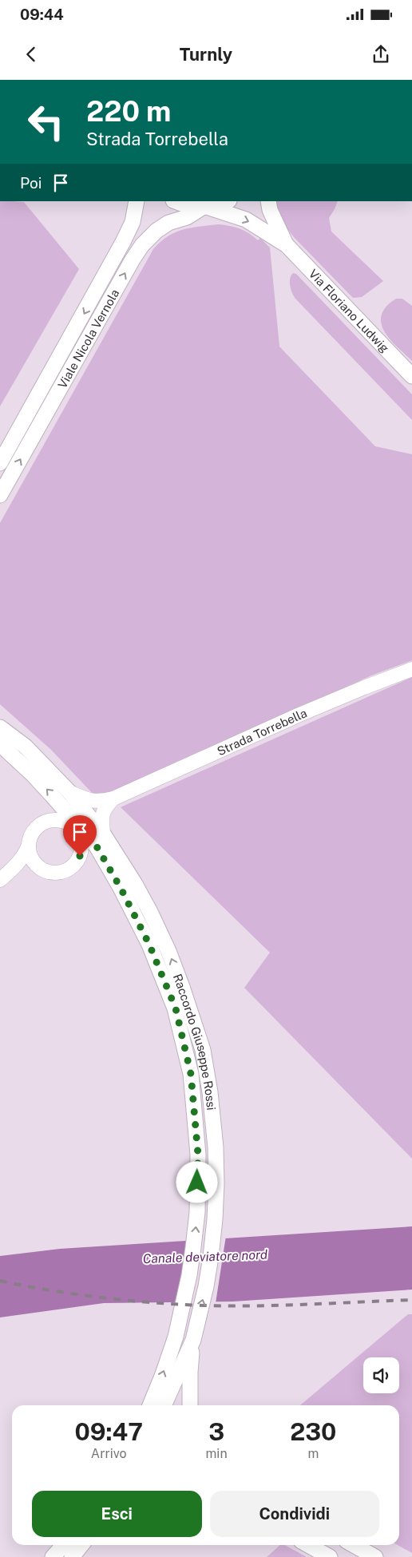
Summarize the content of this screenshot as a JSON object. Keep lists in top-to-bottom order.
{
  "streets": {
    "main road": ["Via Floriano Ludwig", "Viale Nicola Vernola", "Raccordo Giuseppe Rossi"],
    "street": ["Strada Torrebella"]
  },
  "water": ["Canale deviatore nord"],
  "page": {
    "status": "09:44",
    "header": "Turnly",
    "turn": ["220 m", "Strada Torrebella"],
    "then": "Poi",
    "eta": [
      "09:47",
      "Arrivo",
      "3",
      "min",
      "230",
      "m"
    ],
    "buttons": ["Esci", "Condividi"]
  }
}
